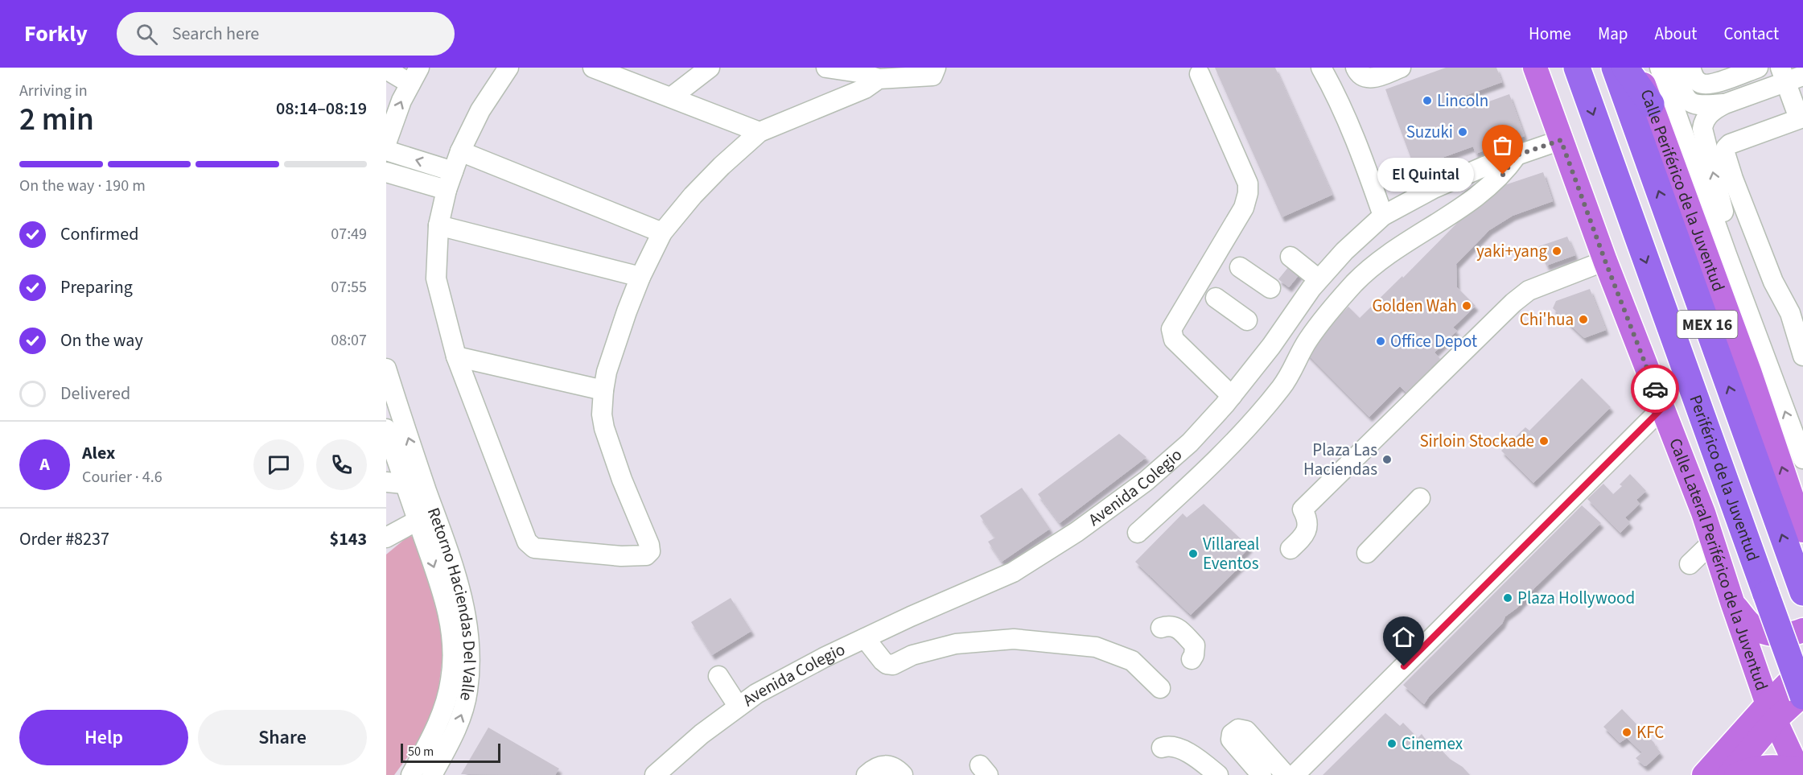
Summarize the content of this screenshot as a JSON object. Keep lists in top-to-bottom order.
{
  "streets": {
    "highway": ["MEX 16", "Periférico de la Juventud"],
    "main road": ["Calle Periférico de la Juventud", "Calle Lateral Periférico de la Juventud"],
    "street": ["Avenida Colegio", "Retorno Haciendas Del Valle"]
  },
  "places": [
    "Lincoln",
    "Suzuki",
    "El Quintal",
    "yaki+yang",
    "Golden Wah",
    "Chi'hua",
    "Office Depot",
    "Sirloin Stockade",
    "Plaza Las Haciendas",
    "Villareal Eventos",
    "Plaza Hollywood",
    "KFC",
    "Cinemex"
  ],
  "scale_bar": "50 m",
  "page": {
    "header": "Forkly",
    "search": "Search here",
    "nav": [
      "Home",
      "Map",
      "About",
      "Contact"
    ],
    "heading": ["2 min", "Arriving in", "08:14–08:19"],
    "panel": [
      "Alex",
      "Courier · 4.6",
      "Order #8237",
      "$143"
    ],
    "bar": "On the way · 190 m",
    "bubble": "El Quintal",
    "list": [
      ["Confirmed", "07:49"],
      ["Preparing", "07:55"],
      ["On the way", "08:07"],
      "Delivered"
    ],
    "round": "A",
    "buttons": ["Help", "Share"],
    "scale": "50 m"
  }
}
